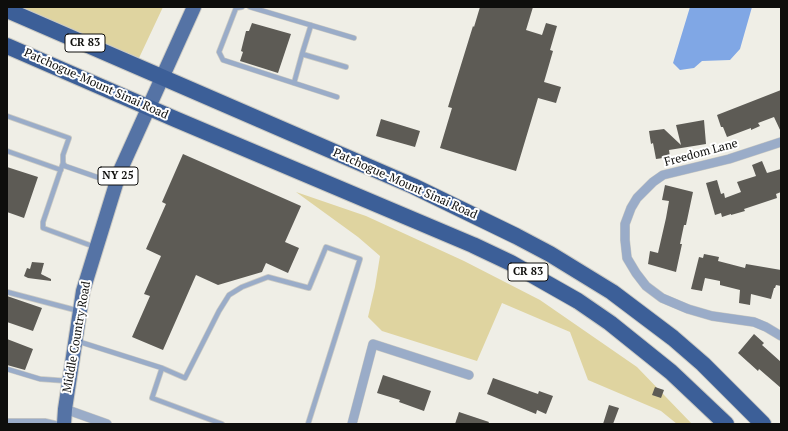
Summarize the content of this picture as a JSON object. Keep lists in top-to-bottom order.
{
  "streets": {
    "highway": ["CR 83", "Patchogue-Mount Sinai Road"],
    "main road": ["NY 25", "Middle Country Road"],
    "street": ["Freedom Lane"]
  },
  "crossings": [
    ["Patchogue-Mount Sinai Road", "Middle Country Road"]
  ]
}
